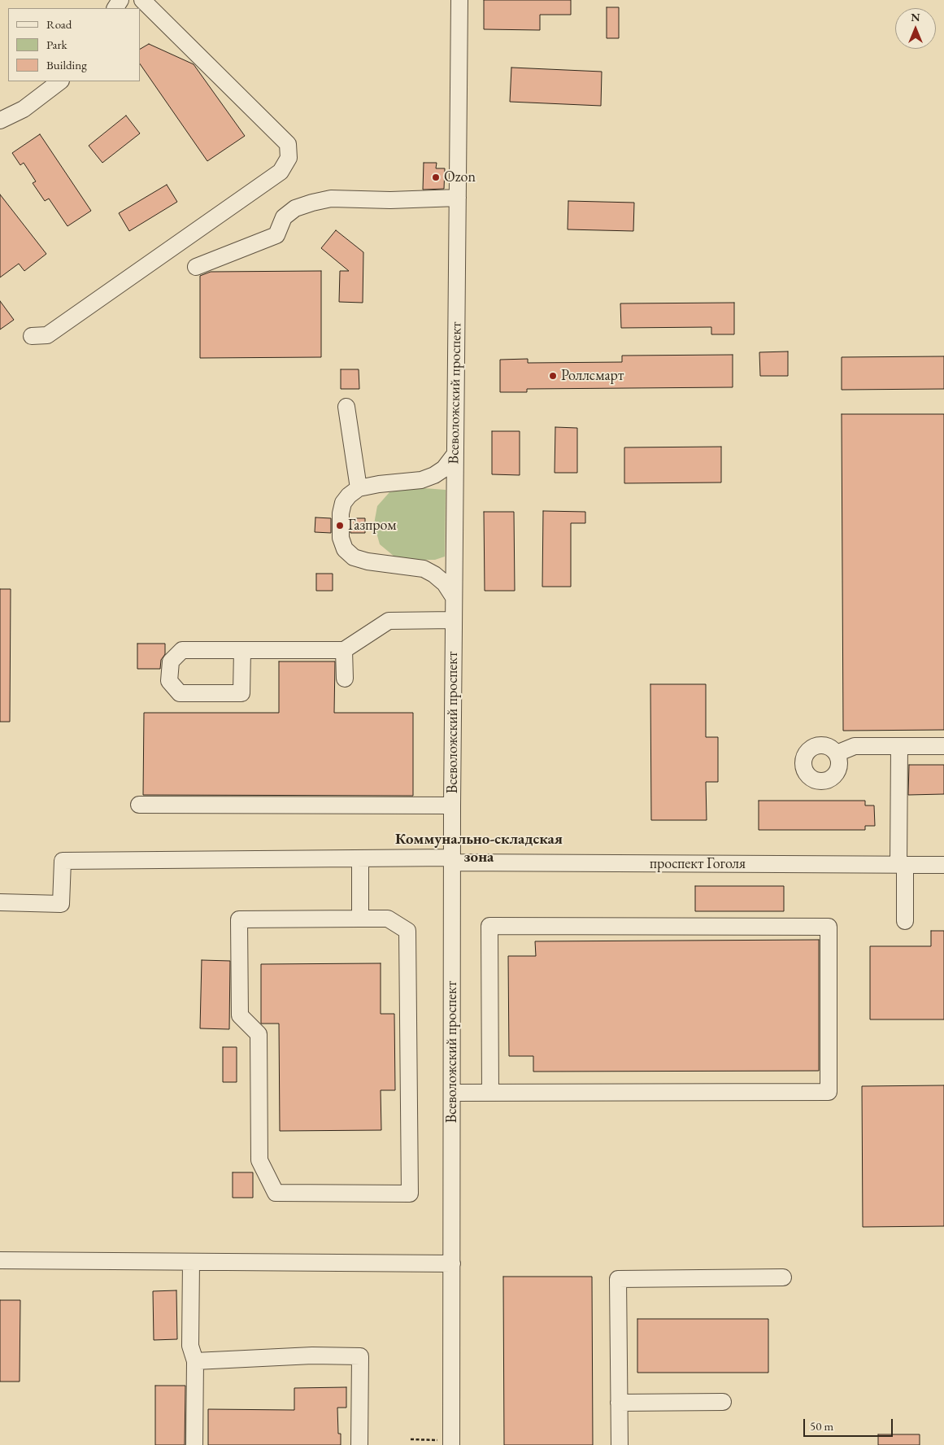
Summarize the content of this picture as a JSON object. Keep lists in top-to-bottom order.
{
  "streets": {
    "street": ["Всеволожский проспект", "проспект Гоголя"]
  },
  "crossings": [
    ["Всеволожский проспект", "проспект Гоголя"]
  ],
  "districts": ["Коммунально-складская зона"],
  "places": ["Ozon", "Роллсмарт", "Газпром"],
  "legend": ["Road", "Park", "Building"],
  "scale_bar": "50 m",
  "north": "top"
}
